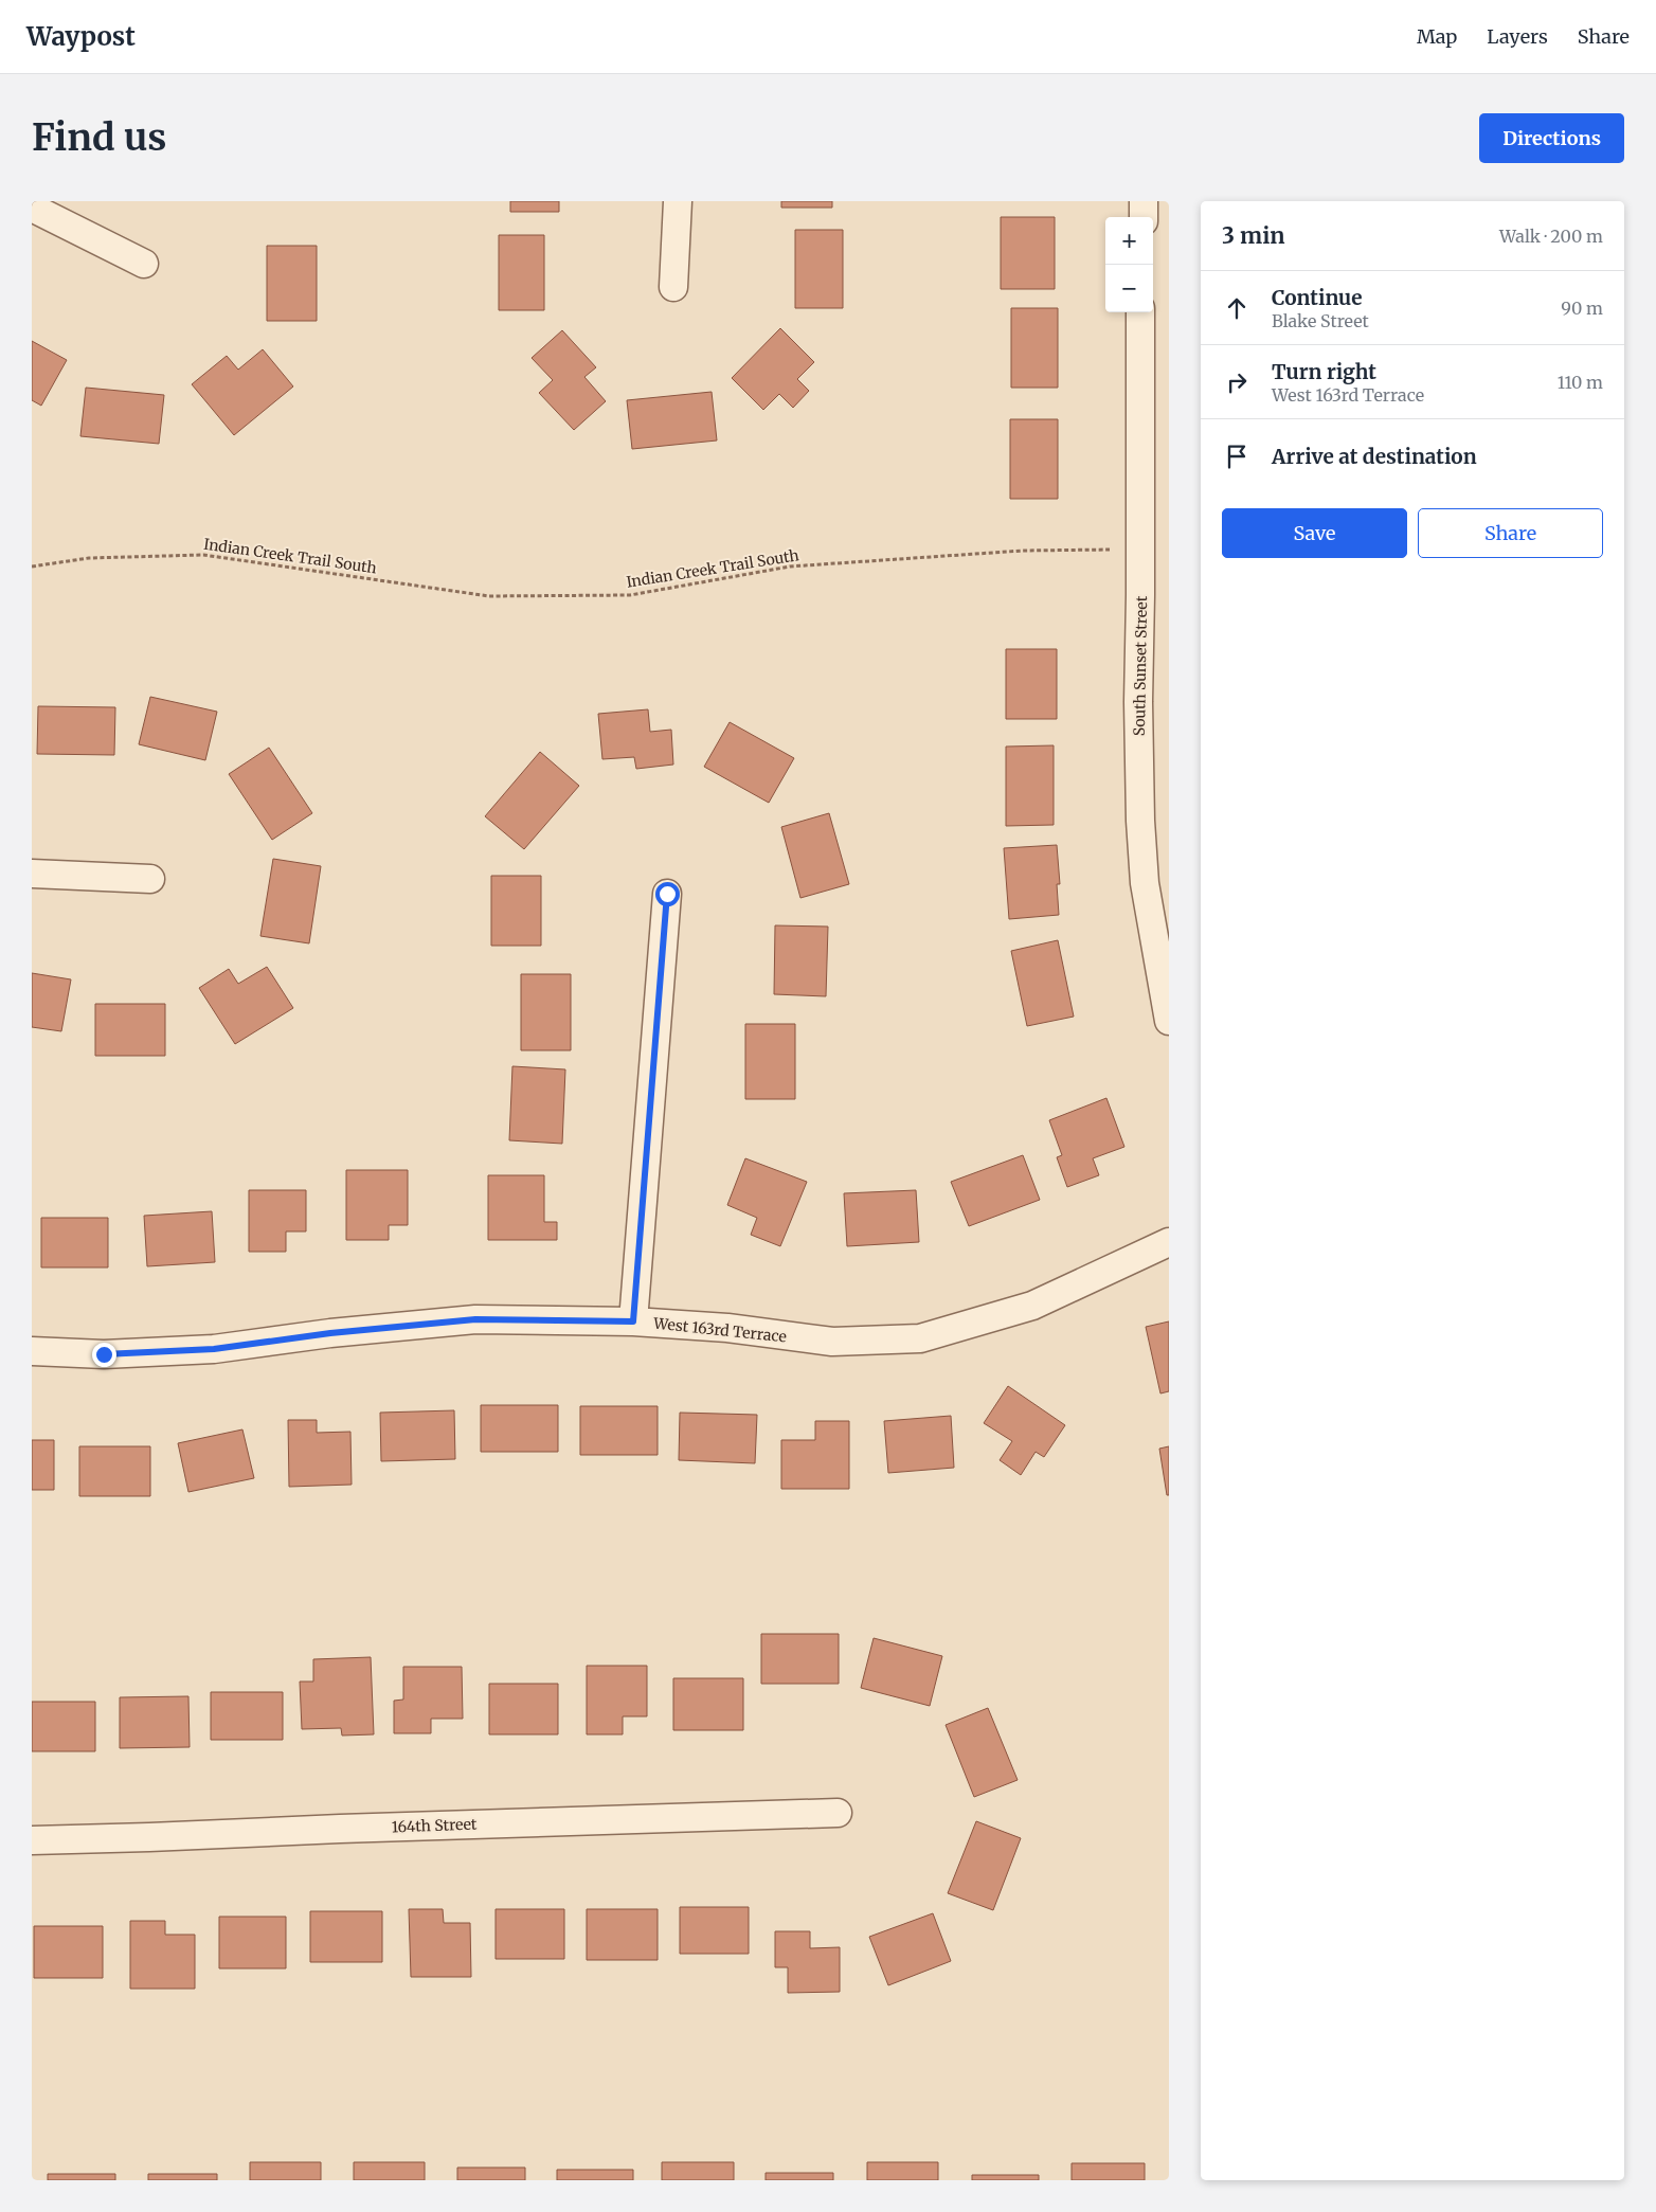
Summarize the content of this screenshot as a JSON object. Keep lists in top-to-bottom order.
{
  "streets": {
    "street": ["South Sunset Street", "West 163rd Terrace", "164th Street"],
    "path": ["Indian Creek Trail South"]
  },
  "page": {
    "header": "Waypost",
    "nav": ["Map", "Layers", "Share"],
    "buttons": [
      "Directions",
      ["Save", "Share"]
    ],
    "title": "Find us",
    "heading": ["3 min", "Walk · 200 m"],
    "map_buttons": ["+", "−"],
    "list": [
      ["Continue", "Blake Street", "90 m"],
      ["Turn right", "West 163rd Terrace", "110 m"],
      "Arrive at destination"
    ]
  }
}
